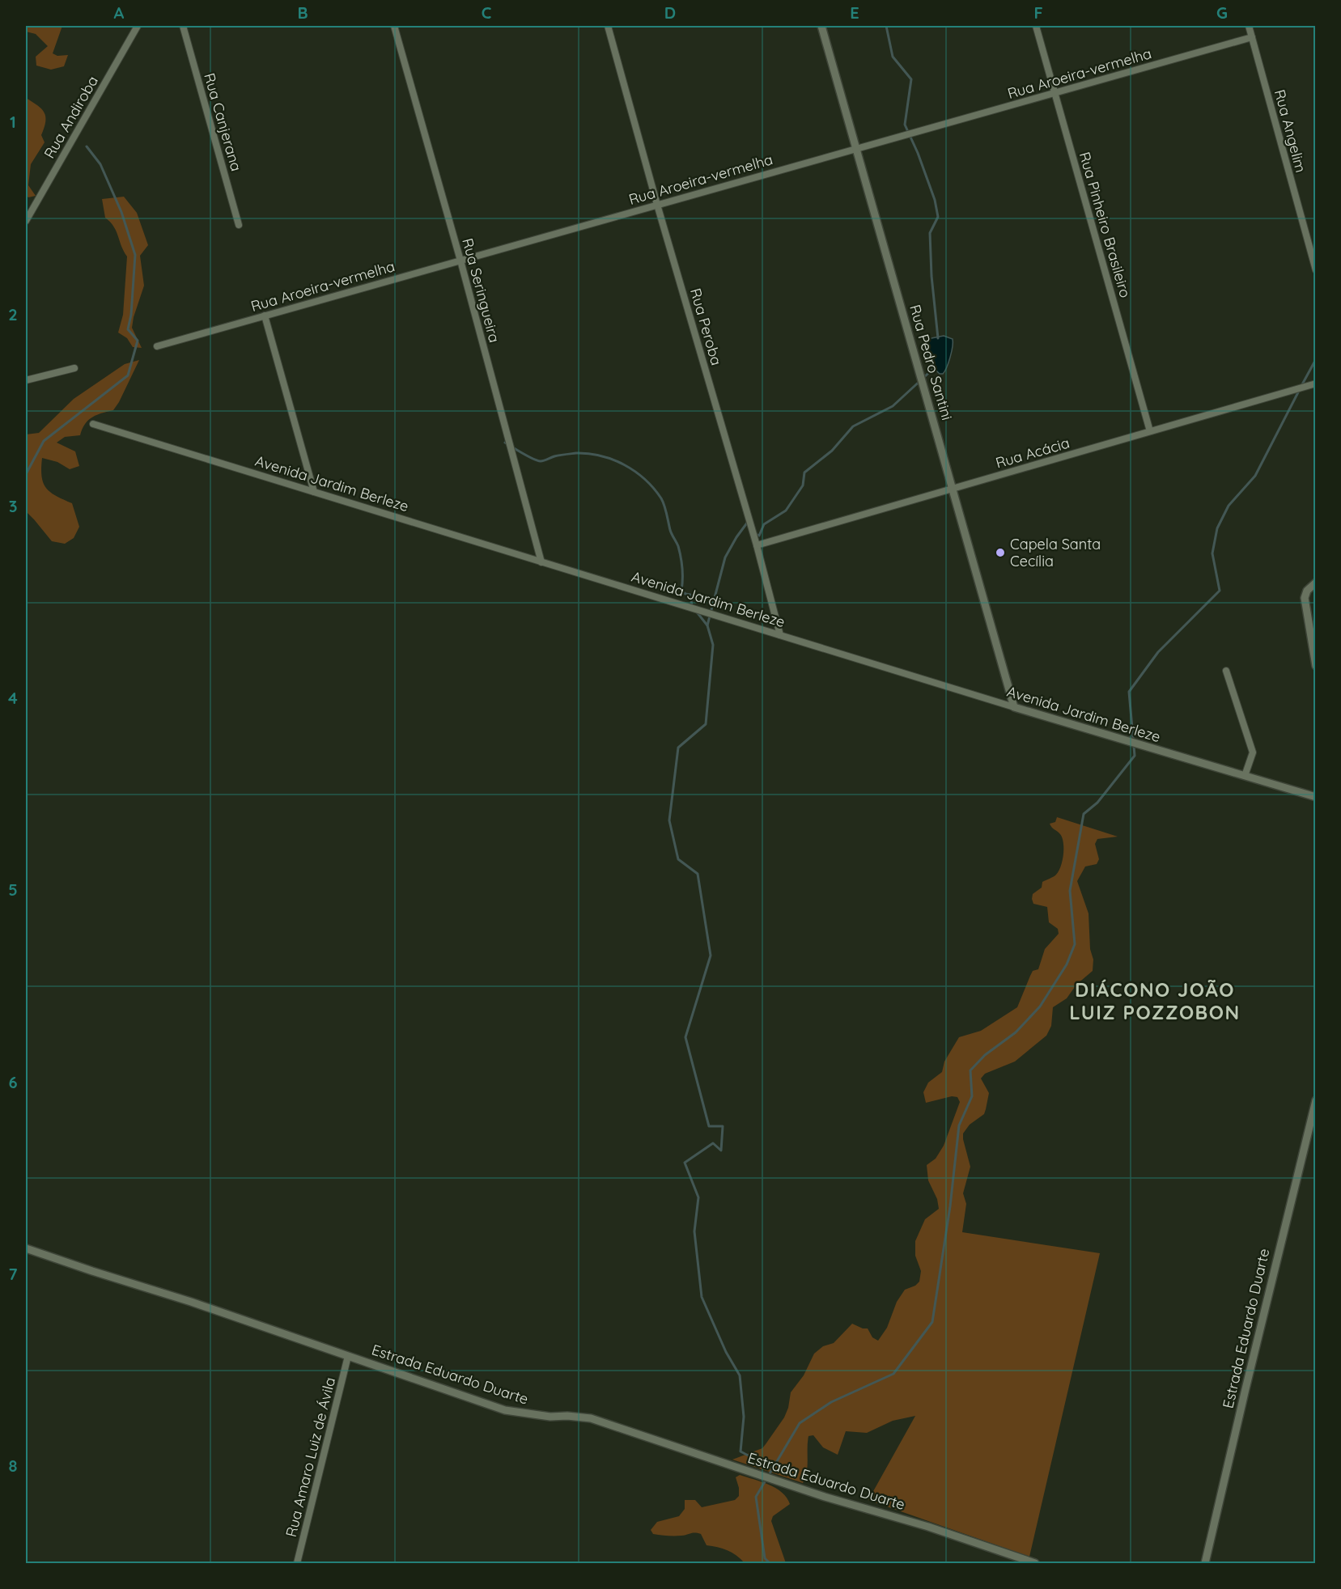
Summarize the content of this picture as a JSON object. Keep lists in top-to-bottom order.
{
  "streets": {
    "street": [
      "Rua Aroeira-vermelha",
      "Rua Andiroba",
      "Rua Canjerana",
      "Rua Angelim",
      "Rua Pinheiro Brasileiro",
      "Rua Seringueira",
      "Rua Peroba",
      "Rua Pedro Santini",
      "Rua Acácia",
      "Avenida Jardim Berleze",
      "Estrada Eduardo Duarte",
      "Rua Amaro Luiz de Ávila"
    ]
  },
  "crossings": [
    ["Rua Aroeira-vermelha", "Rua Angelim"],
    ["Rua Aroeira-vermelha", "Rua Pinheiro Brasileiro"],
    ["Rua Aroeira-vermelha", "Rua Seringueira"],
    ["Rua Aroeira-vermelha", "Rua Peroba"],
    ["Rua Aroeira-vermelha", "Rua Pedro Santini"],
    ["Rua Pinheiro Brasileiro", "Rua Acácia"],
    ["Rua Seringueira", "Avenida Jardim Berleze"],
    ["Rua Peroba", "Rua Acácia"],
    ["Rua Peroba", "Avenida Jardim Berleze"],
    ["Rua Pedro Santini", "Rua Acácia"],
    ["Rua Pedro Santini", "Avenida Jardim Berleze"],
    ["Estrada Eduardo Duarte", "Rua Amaro Luiz de Ávila"]
  ],
  "districts": ["DIÁCONO JOÃO LUIZ POZZOBON"],
  "places": ["Capela Santa Cecília"],
  "grid": {
    "columns": [
      "A",
      "B",
      "C",
      "D",
      "E",
      "F",
      "G"
    ],
    "rows": [
      "1",
      "2",
      "3",
      "4",
      "5",
      "6",
      "7",
      "8"
    ]
  }
}
